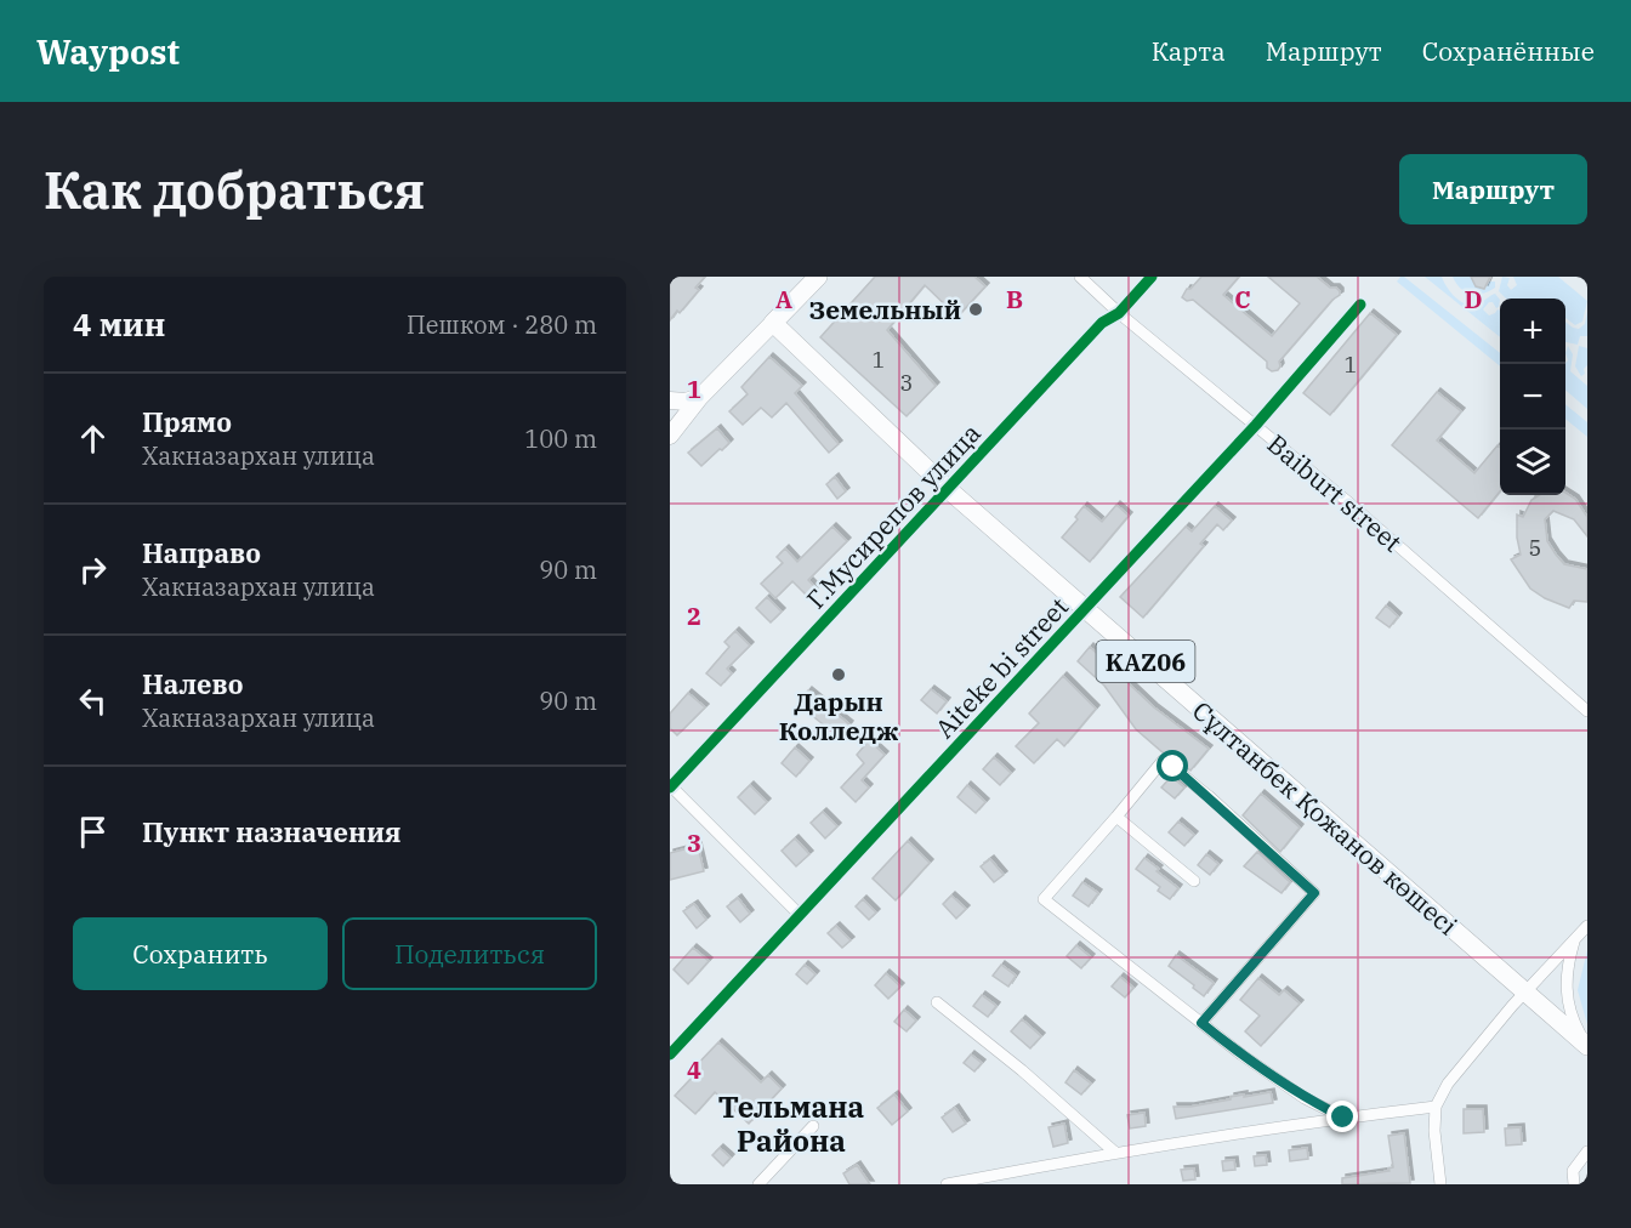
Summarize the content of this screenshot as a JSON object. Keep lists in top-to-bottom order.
{
  "streets": {
    "main road": ["KАZ06", "Сұлтанбек Қожанов көшесі"],
    "street": ["Baiburt street", "Г.Мусирепов улица", "Aiteke bi street"]
  },
  "crossings": [
    ["Baiburt street", "Г.Мусирепов улица"],
    ["Baiburt street", "Aiteke bi street"],
    ["Г.Мусирепов улица", "Сұлтанбек Қожанов көшесі"],
    ["Aiteke bi street", "Сұлтанбек Қожанов көшесі"]
  ],
  "districts": ["Тельмана Района"],
  "places": ["Земельный", "Дарын Колледж"],
  "house_numbers": [
    "1",
    "1",
    "3",
    "5"
  ],
  "page": {
    "header": "Waypost",
    "nav": ["Карта", "Маршрут", "Сохранённые"],
    "buttons": [
      "Маршрут",
      ["Сохранить", "Поделиться"]
    ],
    "title": "Как добраться",
    "heading": ["4 мин", "Пешком · 280 m"],
    "map_buttons": ["+", "−"],
    "list": [
      ["Прямо", "Хакназархан улица", "100 m"],
      ["Направо", "Хакназархан улица", "90 m"],
      ["Налево", "Хакназархан улица", "90 m"],
      "Пункт назначения"
    ]
  },
  "grid": {
    "columns": [
      "A",
      "B",
      "C",
      "D"
    ],
    "rows": [
      "1",
      "2",
      "3",
      "4"
    ]
  }
}
